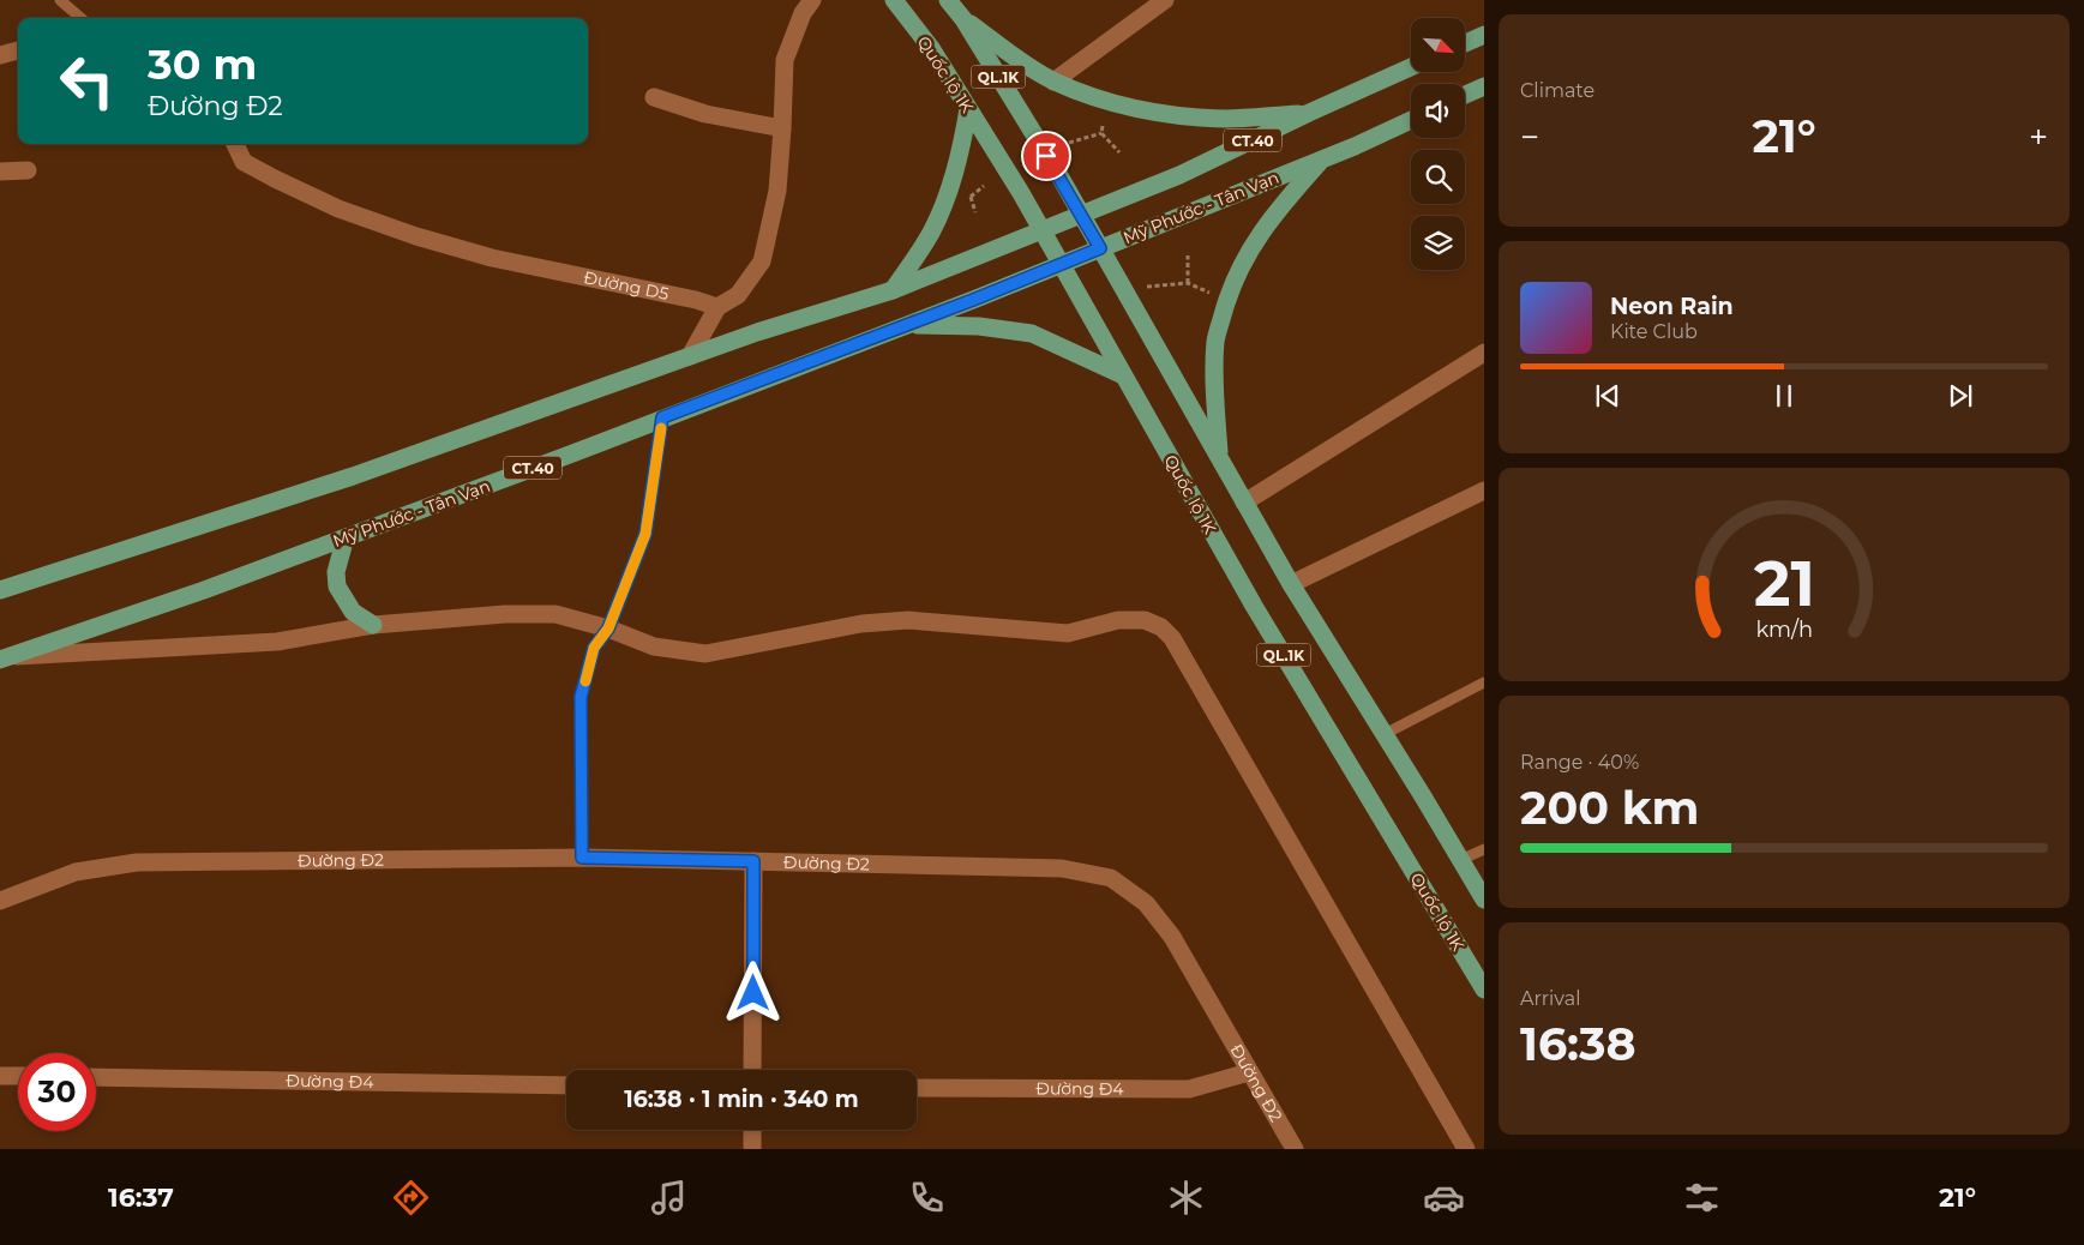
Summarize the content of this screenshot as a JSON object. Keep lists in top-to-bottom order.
{
  "streets": {
    "main road": [
      "Quốc lộ 1K",
      "QL.1K",
      "CT.40",
      "Mỹ Phước - Tân Vạn"
    ],
    "street": ["Đường D5", "Đường Đ2", "Đường Đ4"]
  },
  "crossings": [
    ["Quốc lộ 1K", "Mỹ Phước - Tân Vạn"],
    ["QL.1K", "CT.40"],
    ["QL.1K", "Mỹ Phước - Tân Vạn"],
    ["Đường Đ2", "Đường Đ4"]
  ],
  "north": "bottom right",
  "page": {
    "tile": [
      "Climate",
      ["Range · 40%", "200 km"],
      ["Arrival", "16:38"]
    ],
    "turn": ["30 m", "Đường Đ2"],
    "heat": ["−", "21°", "+"],
    "song": ["Neon Rain", "Kite Club"],
    "limit": "30",
    "trip": "16:38 · 1 min · 340 m",
    "tabs": ["16:37", "21°"],
    "gauge": ["21", "km/h"]
  }
}
